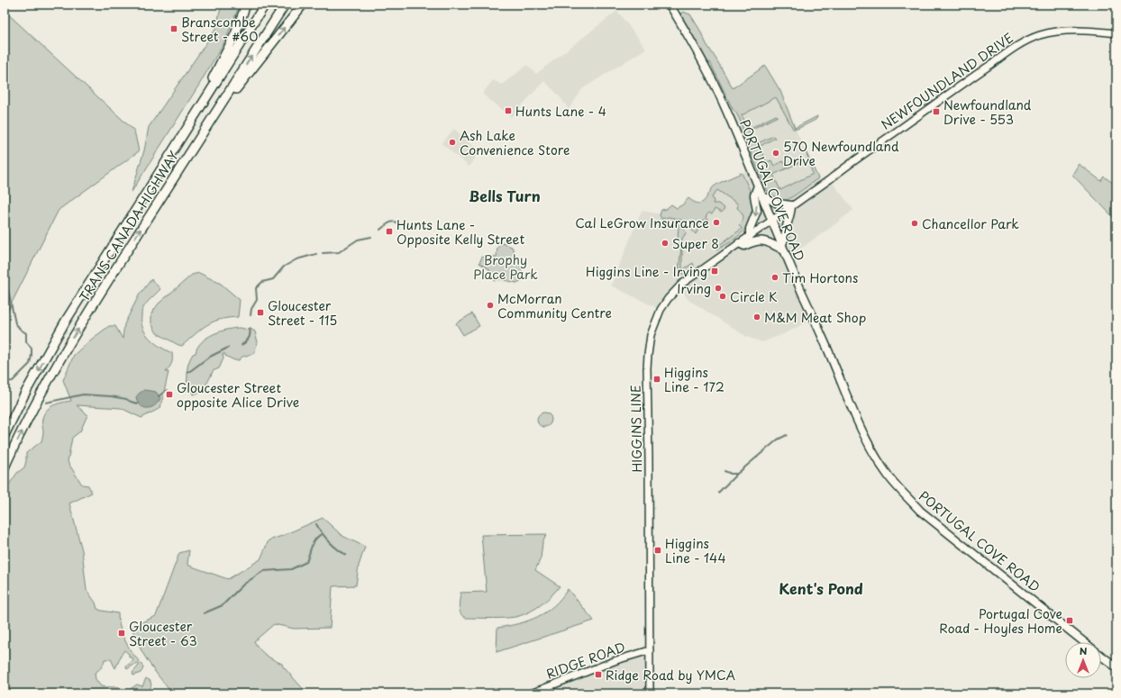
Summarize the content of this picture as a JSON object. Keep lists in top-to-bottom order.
{
  "streets": {
    "highway": ["TRANS CANADA HIGHWAY"],
    "main road": ["PORTUGAL COVE ROAD"],
    "street": ["NEWFOUNDLAND DRIVE", "HIGGINS LINE", "RIDGE ROAD"]
  },
  "crossings": [
    ["NEWFOUNDLAND DRIVE", "PORTUGAL COVE ROAD"],
    ["NEWFOUNDLAND DRIVE", "HIGGINS LINE"],
    ["PORTUGAL COVE ROAD", "HIGGINS LINE"],
    ["HIGGINS LINE", "RIDGE ROAD"]
  ],
  "districts": ["Bells Turn", "Kent's Pond"],
  "parks": ["Brophy Place Park"],
  "places": {
    "transit": [
      "Branscombe Street - #60",
      "Hunts Lane - 4",
      "Newfoundland Drive - 553",
      "Hunts Lane - Opposite Kelly Street",
      "Higgins Line - Irving",
      "Gloucester Street - 115",
      "Higgins Line - 172",
      "Gloucester Street opposite Alice Drive",
      "Higgins Line - 144",
      "Portugal Cove Road - Hoyles Home",
      "Gloucester Street - 63",
      "Ridge Road by YMCA"
    ],
    "other": [
      "Ash Lake Convenience Store",
      "570 Newfoundland Drive",
      "Cal LeGrow Insurance",
      "Chancellor Park",
      "Super 8",
      "Tim Hortons",
      "Irving",
      "Circle K",
      "McMorran Community Centre",
      "M&M Meat Shop"
    ]
  },
  "north": "top"
}
